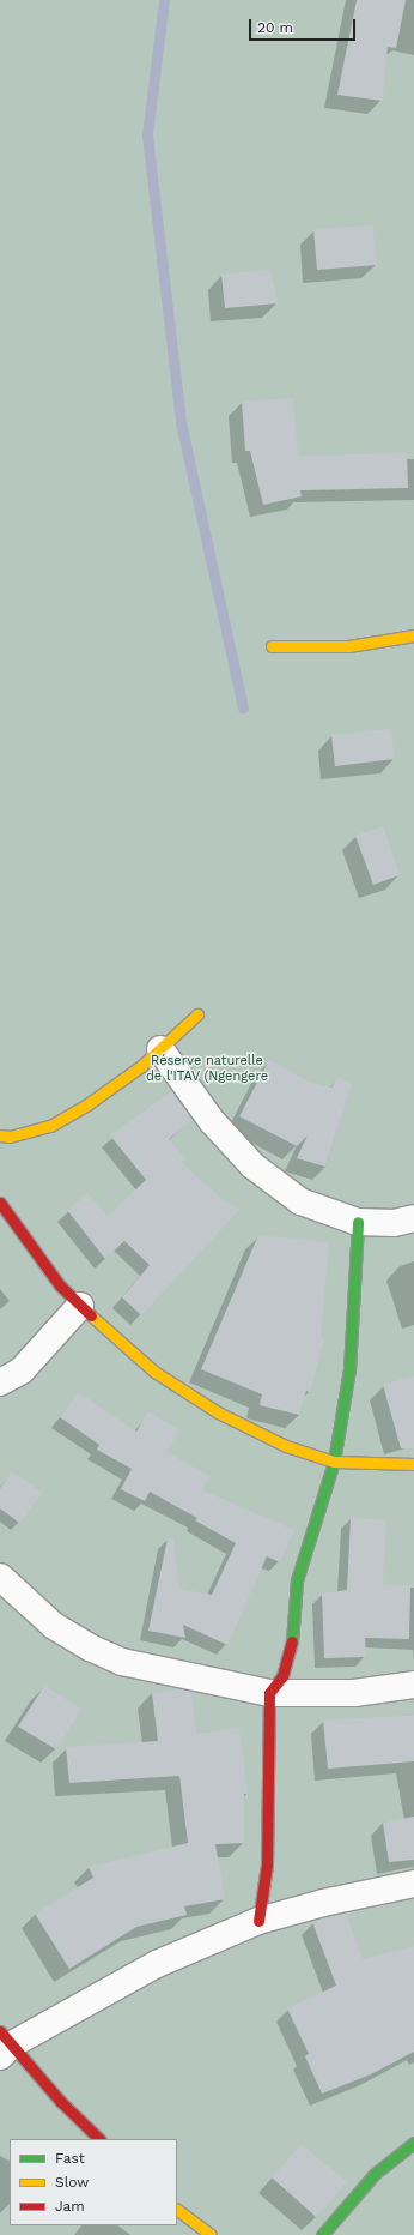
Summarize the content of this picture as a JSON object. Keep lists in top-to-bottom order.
{
  "parks": ["Réserve naturelle de l'ITAV (Ngengere"],
  "legend": ["Fast", "Slow", "Jam"],
  "scale_bar": "20 m"
}
